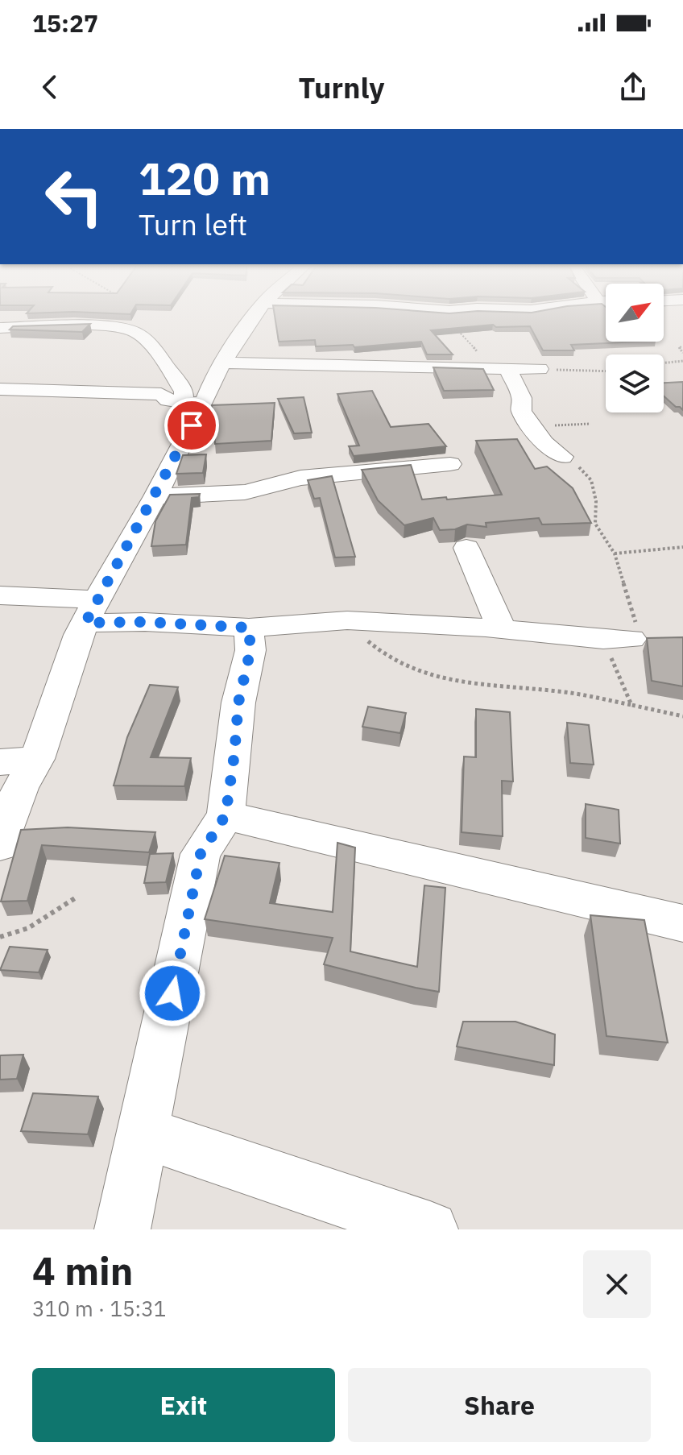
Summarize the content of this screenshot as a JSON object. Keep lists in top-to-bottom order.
{
  "north": "top right",
  "page": {
    "status": "15:27",
    "header": "Turnly",
    "turn": ["120 m", "Turn left"],
    "heading": ["4 min", "310 m · 15:31"],
    "buttons": ["Exit", "Share"]
  }
}
